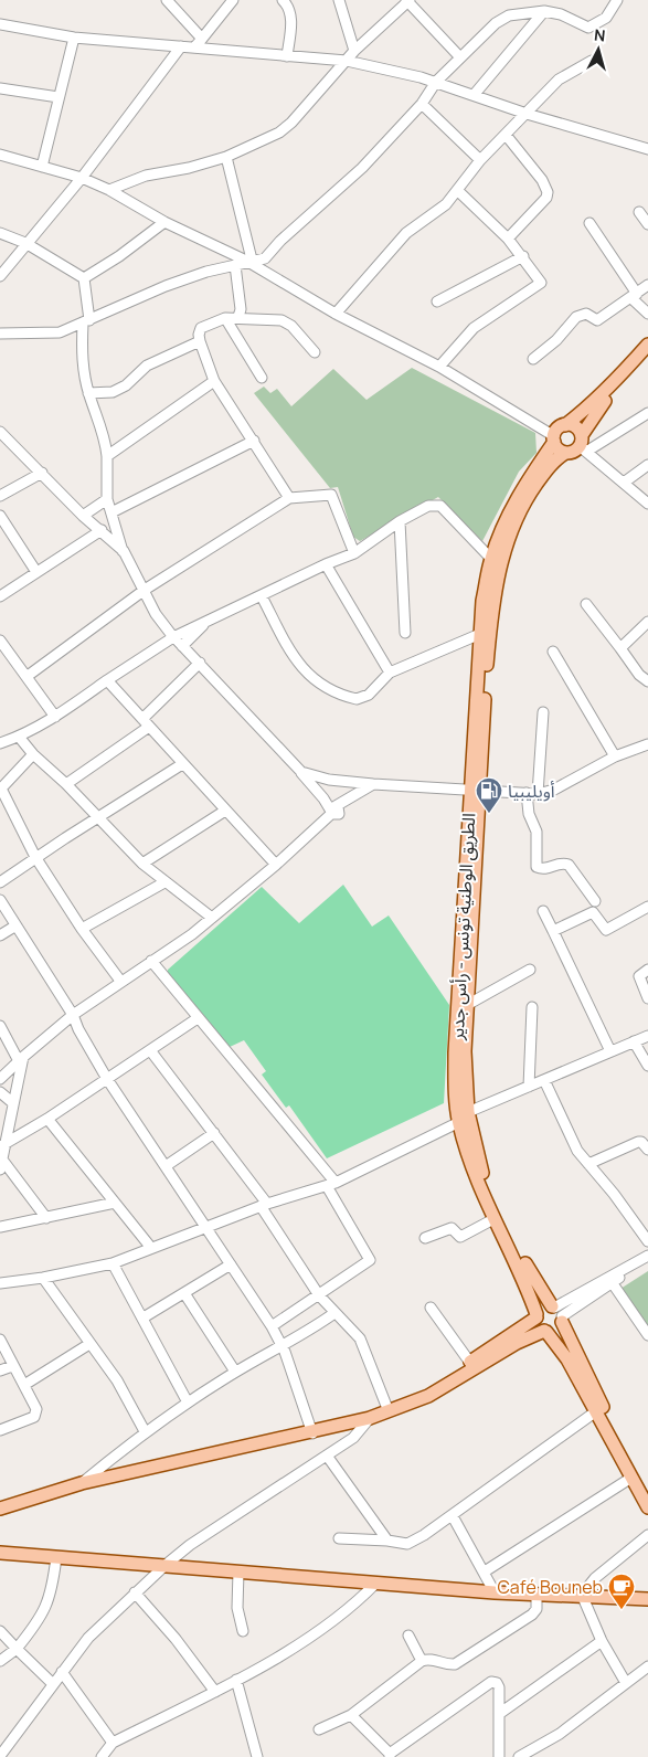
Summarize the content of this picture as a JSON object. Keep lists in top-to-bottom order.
{
  "streets": {
    "main road": ["الطريق الوطنية تونس - رأس جدير"]
  },
  "places": {
    "fuel station": ["أويليبيا"],
    "cafe": ["Café Bouneb"]
  },
  "north": "top"
}
